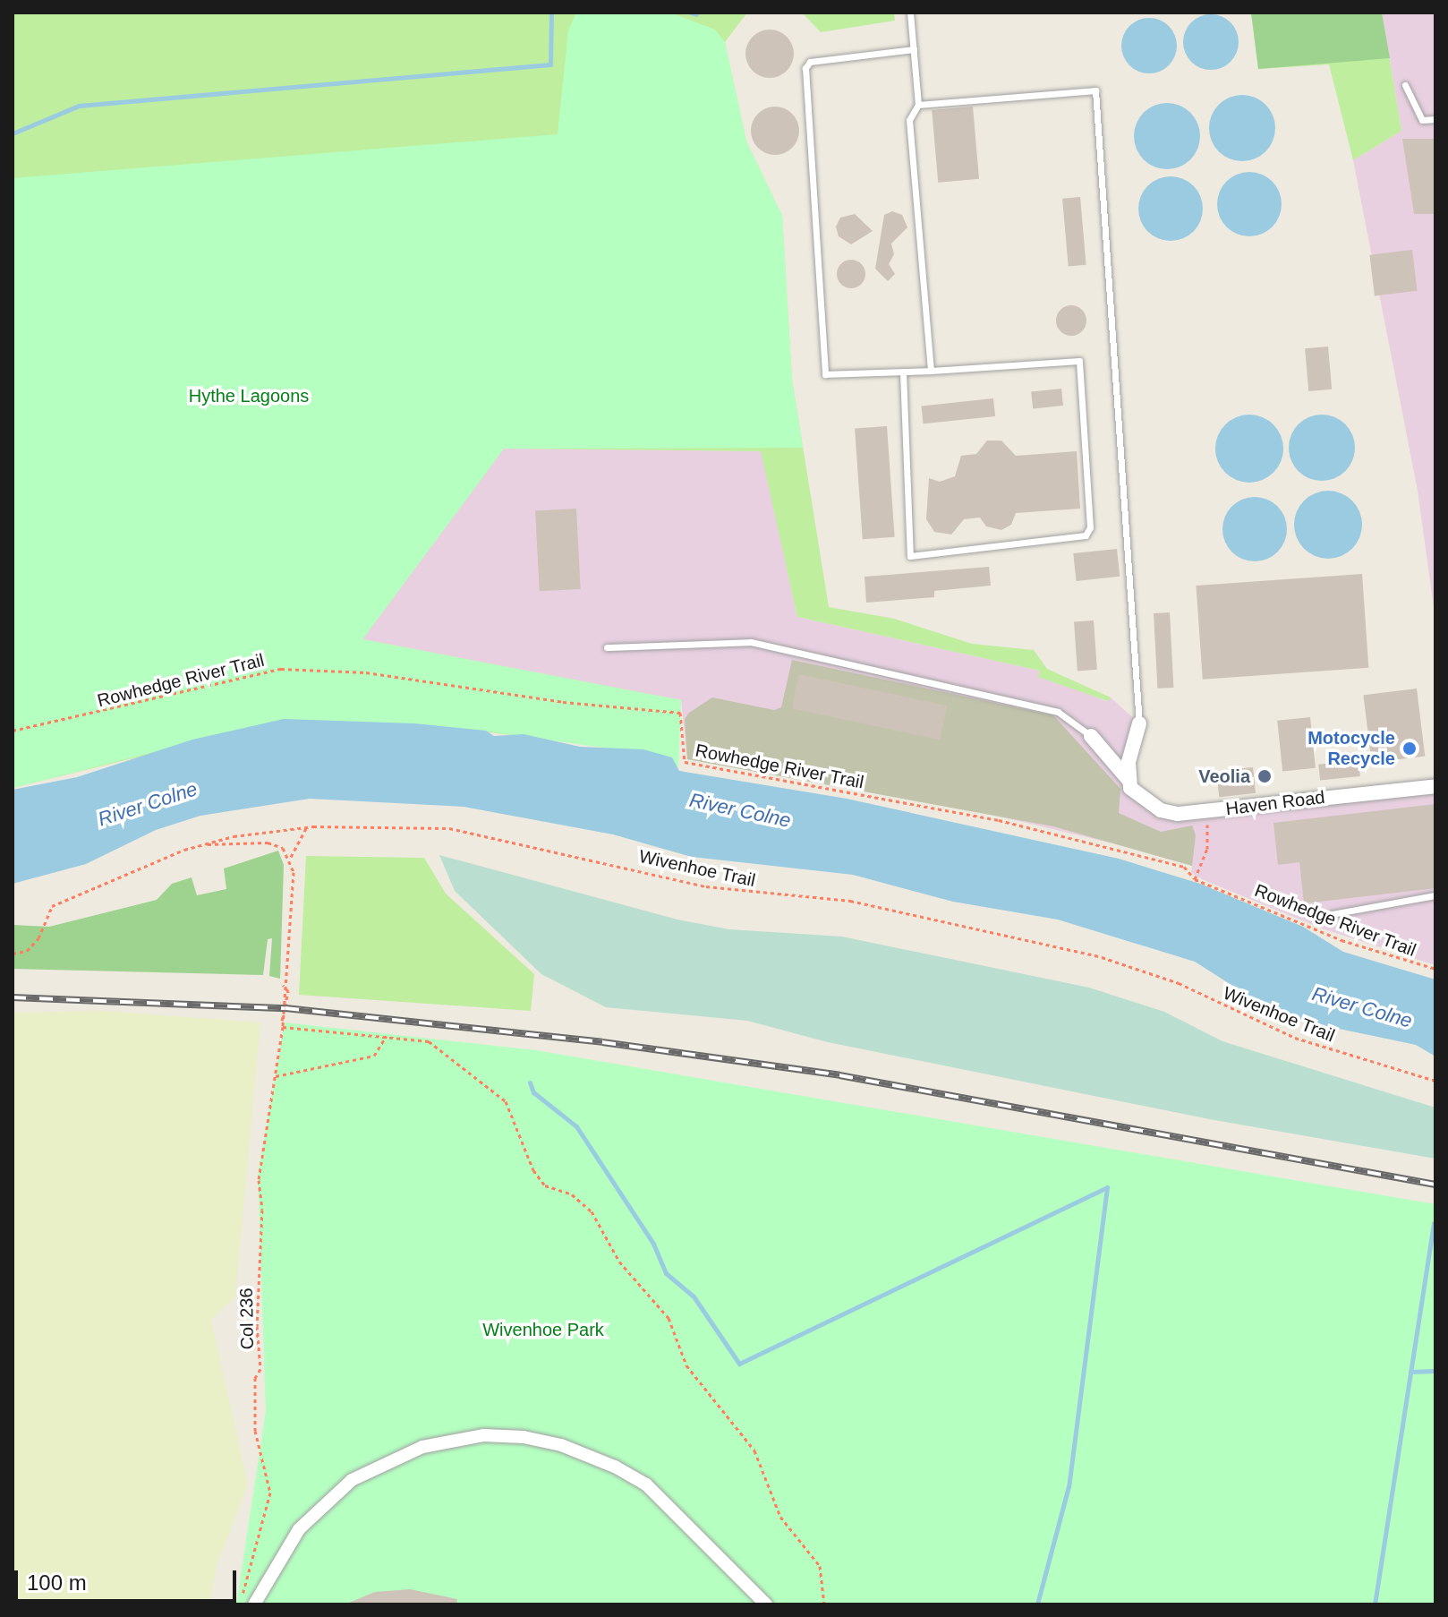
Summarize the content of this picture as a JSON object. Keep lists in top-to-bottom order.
{
  "streets": {
    "street": ["Haven Road"],
    "path": ["Rowhedge River Trail", "Wivenhoe Trail", "Col 236"]
  },
  "water": ["River Colne"],
  "parks": ["Hythe Lagoons", "Wivenhoe Park"],
  "places": ["Motocycle Recycle", "Veolia"],
  "scale_bar": "100 m"
}
